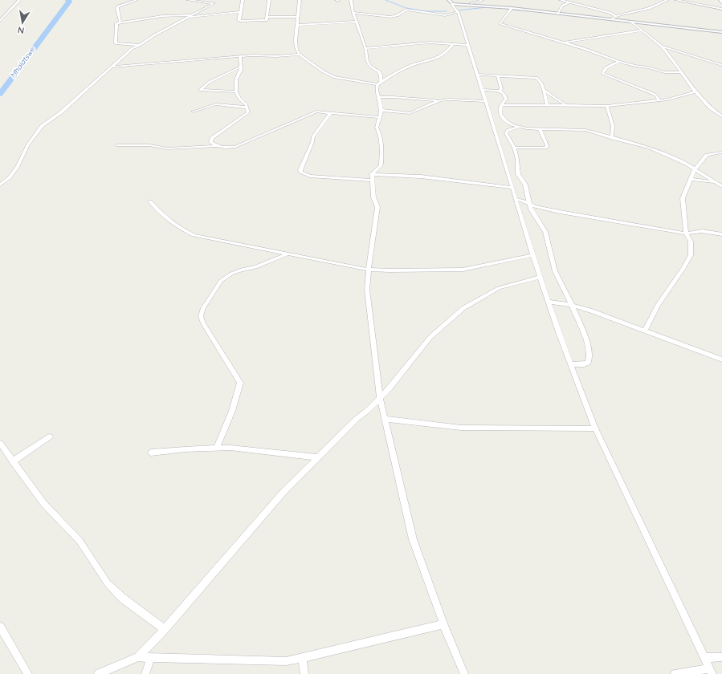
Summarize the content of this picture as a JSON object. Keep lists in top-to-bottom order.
{
  "water": ["Mhalatswe"],
  "north": "bottom"
}
